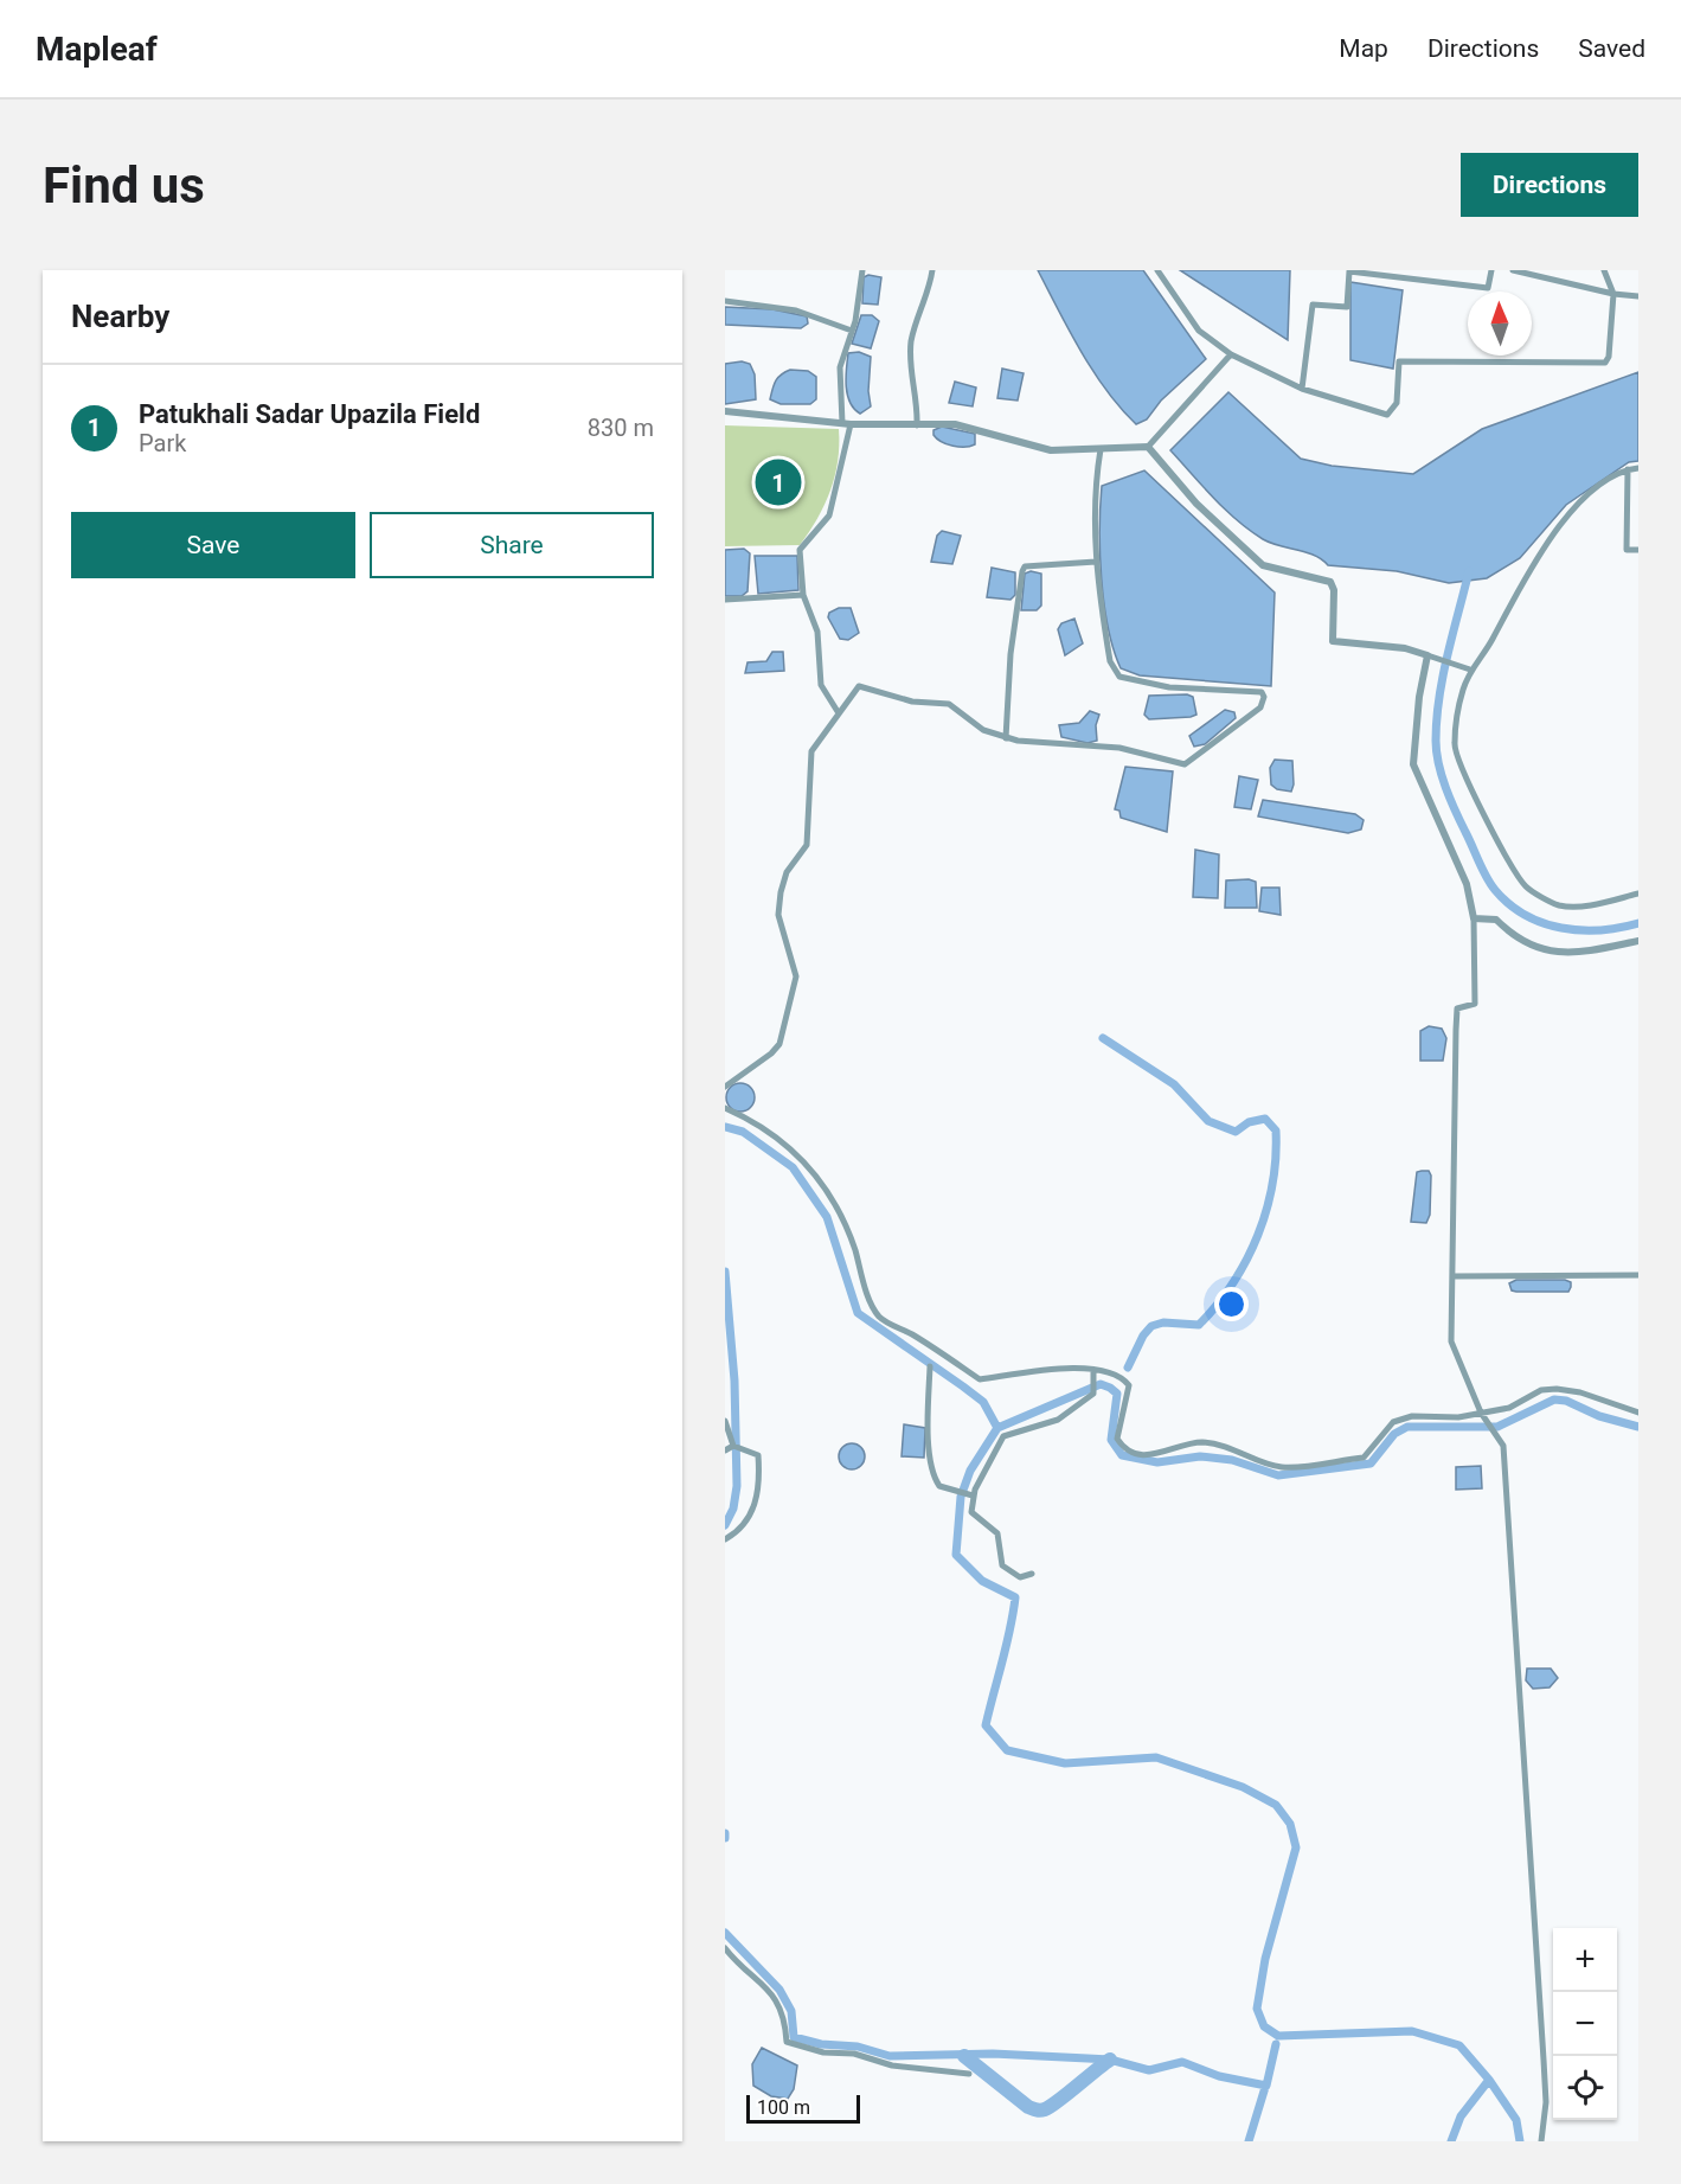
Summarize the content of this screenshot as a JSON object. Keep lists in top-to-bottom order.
{
  "scale_bar": "100 m",
  "north": "top",
  "page": {
    "header": "Mapleaf",
    "nav": ["Map", "Directions", "Saved"],
    "buttons": [
      "Directions",
      ["Save", "Share"]
    ],
    "title": "Find us",
    "heading": "Nearby",
    "list": [
      {
        "mark": "1",
        "name": "Patukhali Sadar Upazila Field",
        "note": "Park",
        "value": "830 m"
      }
    ],
    "pins": "1",
    "map_buttons": ["+", "−"],
    "scale": "100 m"
  }
}
